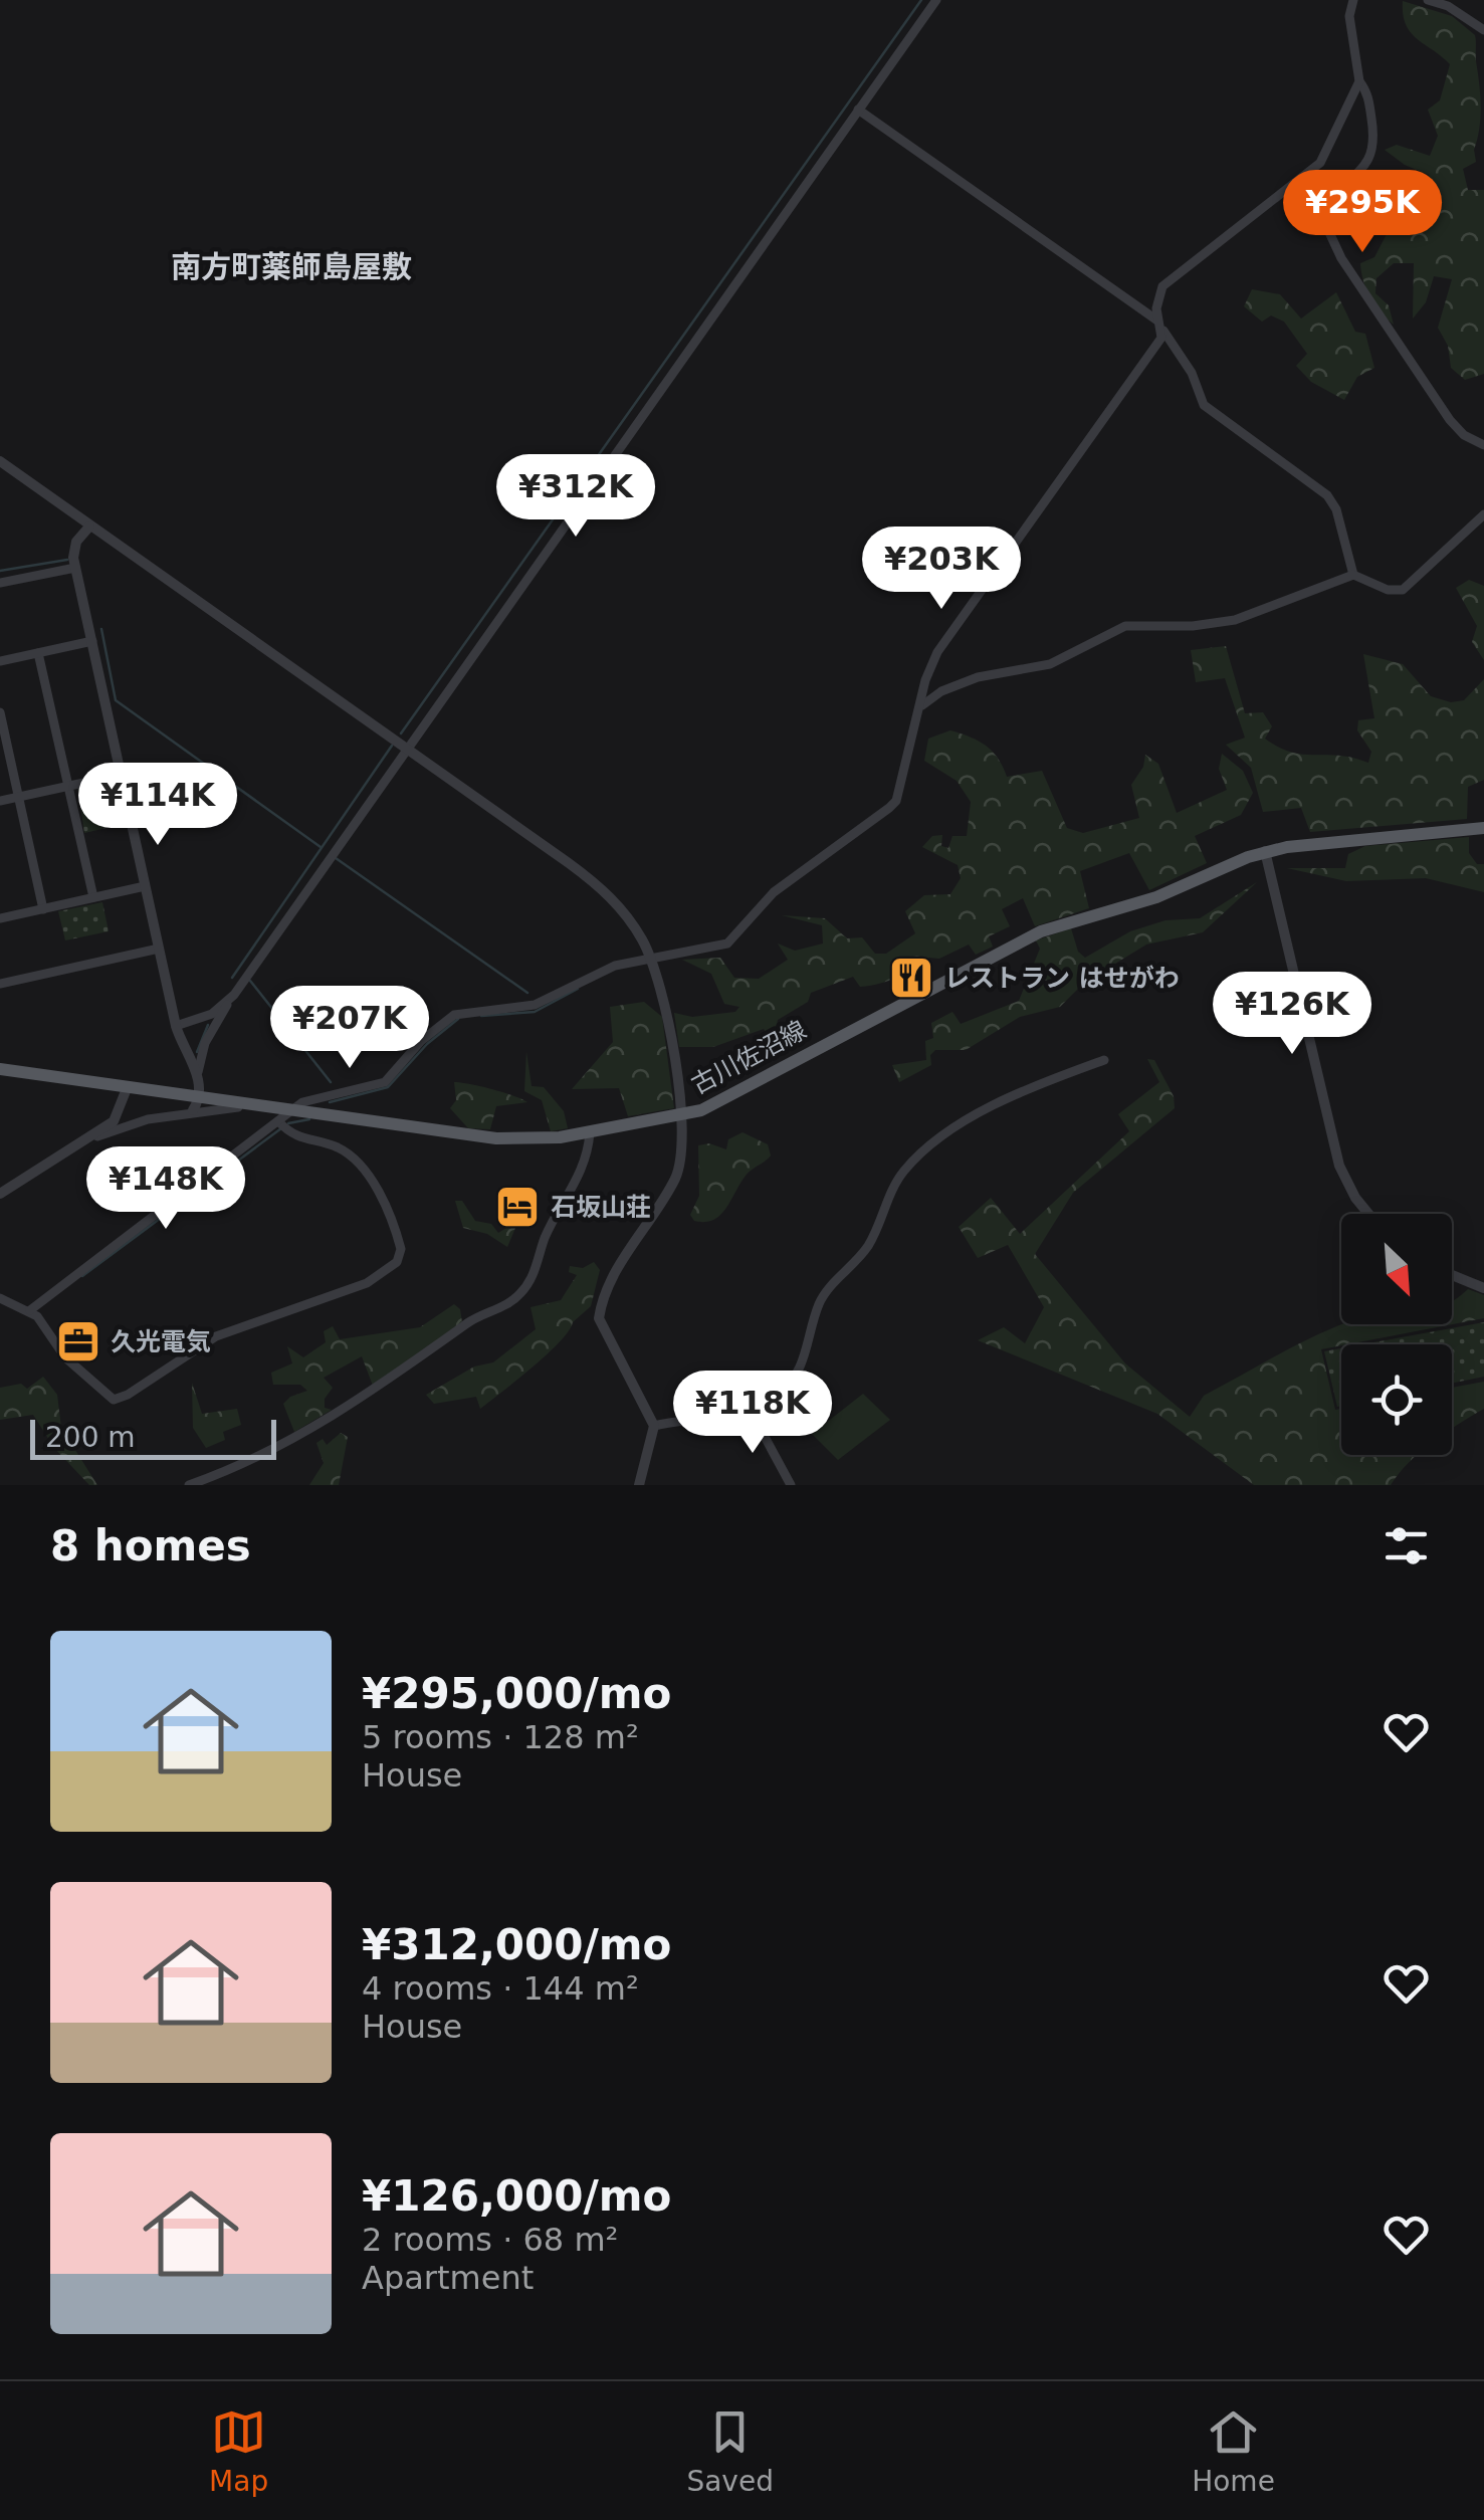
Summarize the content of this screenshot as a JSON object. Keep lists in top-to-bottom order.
{
  "streets": {
    "main road": ["古川佐沼線"]
  },
  "districts": ["南方町薬師島屋敷"],
  "places": {
    "restaurant": ["レストラン はせがわ"],
    "hotel": ["石坂山荘"],
    "office": ["久光電気"]
  },
  "scale_bar": "200 m",
  "north": "bottom right",
  "page": {
    "price": [
      "¥295K",
      "¥312K",
      "¥203K",
      "¥114K",
      "¥126K",
      "¥207K",
      "¥148K",
      "¥118K"
    ],
    "scale": "200 m",
    "heading": "8 homes",
    "list": [
      {
        "name": "¥295,000/mo",
        "note": "5 rooms · 128 m² · House"
      },
      {
        "name": "¥312,000/mo",
        "note": "4 rooms · 144 m² · House"
      },
      {
        "name": "¥126,000/mo",
        "note": "2 rooms · 68 m² · Apartment"
      }
    ],
    "tabs": ["Map", "Saved", "Home"]
  }
}
